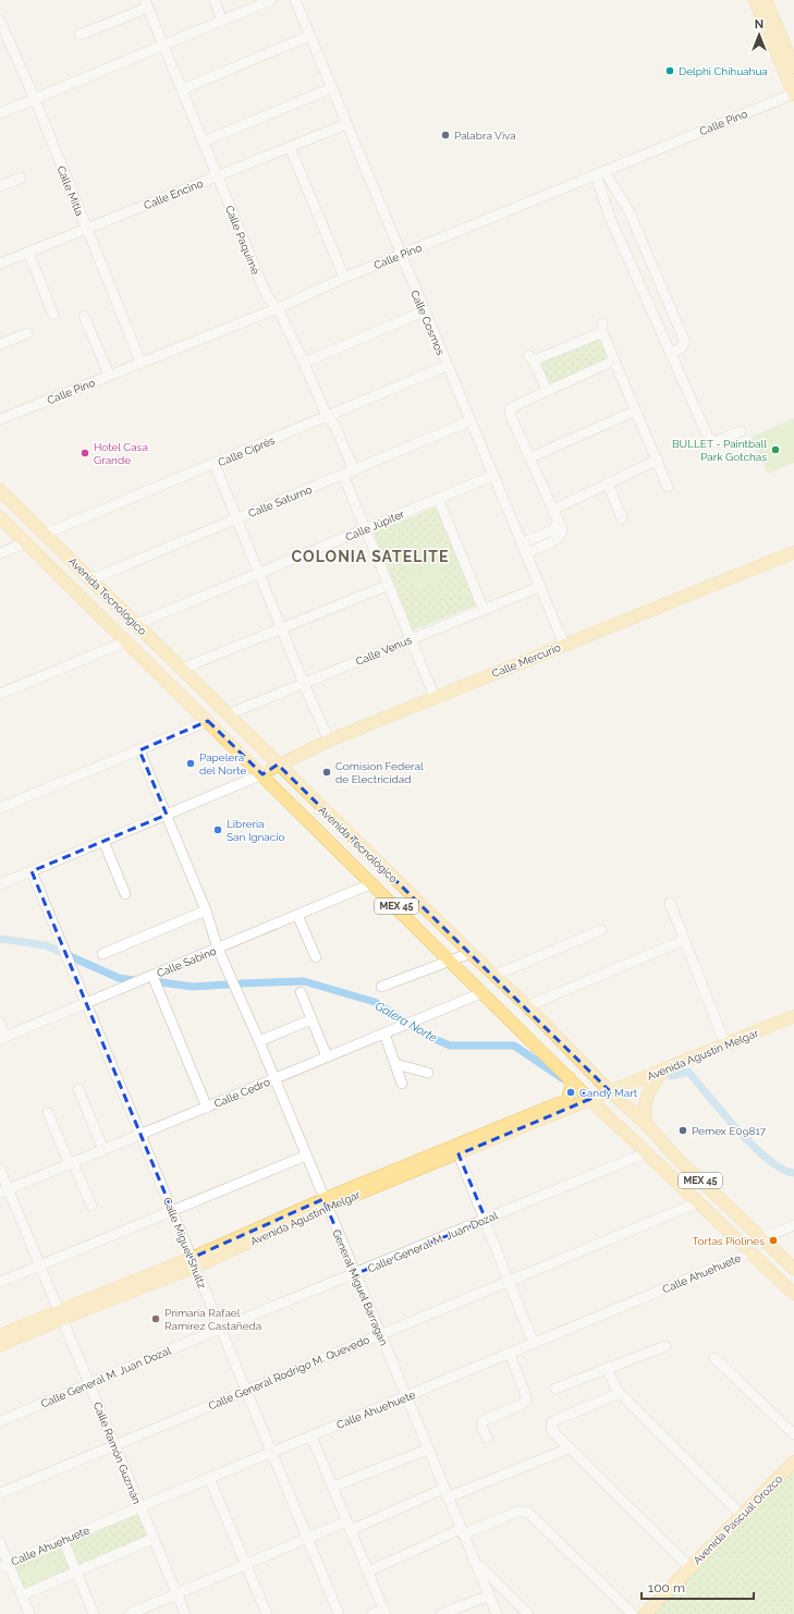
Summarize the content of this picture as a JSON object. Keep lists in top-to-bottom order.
{
  "streets": {
    "main road": [
      "Avenida Tecnológico",
      "Calle Mercurio",
      "MEX 45",
      "Avenida Agustín Melgar",
      "Avenida Pascual Orozco"
    ],
    "street": [
      "Calle Pino",
      "Calle Mitla",
      "Calle Encino",
      "Calle Paquimé",
      "Calle Cosmos",
      "Calle Ciprés",
      "Calle Saturno",
      "Calle Júpiter",
      "Calle Venus",
      "Calle Sabino",
      "Calle Cedro",
      "Calle General M. Juan Dozal",
      "Calle Miguel Shultz",
      "Calle Ahuehuete",
      "General Miguel Barragan",
      "Calle General Rodrigo M. Quevedo",
      "Calle Ramón Guzmán"
    ]
  },
  "crossings": [
    ["Calle Pino", "Calle Mitla"],
    ["Calle Pino", "Calle Paquimé"],
    ["Calle Pino", "Calle Cosmos"],
    ["Calle Mitla", "Calle Encino"],
    ["Calle Encino", "Calle Paquimé"],
    ["Calle Encino", "Calle Cosmos"],
    ["Calle Paquimé", "Calle Ciprés"],
    ["Calle Paquimé", "Calle Saturno"],
    ["Calle Cosmos", "Calle Ciprés"],
    ["Calle Cosmos", "Calle Saturno"],
    ["Calle Cosmos", "Calle Júpiter"],
    ["Calle Cosmos", "Calle Venus"],
    ["Calle Cosmos", "Calle Mercurio"],
    ["Calle Ciprés", "Avenida Tecnológico"],
    ["Calle Saturno", "Avenida Tecnológico"],
    ["Calle Júpiter", "Avenida Tecnológico"],
    ["Avenida Tecnológico", "Calle Venus"],
    ["Avenida Tecnológico", "Calle Mercurio"],
    ["Avenida Tecnológico", "Calle Sabino"],
    ["Avenida Tecnológico", "Avenida Agustín Melgar"],
    ["Avenida Tecnológico", "Calle Cedro"],
    ["Avenida Tecnológico", "Calle General M. Juan Dozal"],
    ["Avenida Tecnológico", "Calle Ahuehuete"],
    ["Avenida Tecnológico", "Calle General Rodrigo M. Quevedo"],
    ["Calle Sabino", "Calle Miguel Shultz"],
    ["Calle Sabino", "General Miguel Barragan"],
    ["Avenida Agustín Melgar", "Calle Miguel Shultz"],
    ["Avenida Agustín Melgar", "General Miguel Barragan"],
    ["Avenida Agustín Melgar", "Calle Ramón Guzmán"],
    ["Calle Cedro", "Calle Miguel Shultz"],
    ["Calle Cedro", "General Miguel Barragan"],
    ["Calle Cedro", "Calle Ramón Guzmán"],
    ["Calle General M. Juan Dozal", "Calle Miguel Shultz"],
    ["Calle General M. Juan Dozal", "General Miguel Barragan"],
    ["Calle General M. Juan Dozal", "Calle Ramón Guzmán"],
    ["Calle Miguel Shultz", "Calle Ahuehuete"],
    ["Calle Miguel Shultz", "Calle General Rodrigo M. Quevedo"],
    ["Calle Ahuehuete", "General Miguel Barragan"],
    ["Calle Ahuehuete", "Calle Ramón Guzmán"],
    ["General Miguel Barragan", "Calle General Rodrigo M. Quevedo"],
    ["Calle General Rodrigo M. Quevedo", "Calle Ramón Guzmán"]
  ],
  "districts": ["COLONIA SATELITE"],
  "water": ["Galera Norte"],
  "places": [
    "Delphi Chihuahua",
    "Palabra Viva",
    "BULLET - Paintball Park Gotchas",
    "Hotel Casa Grande",
    "Papelera del Norte",
    "Comision Federal de Electricidad",
    "Libreria San Ignacio",
    "Candy Mart",
    "Pemex E09817",
    "Tortas Piolines",
    "Primaria Rafael Ramírez Castañeda"
  ],
  "scale_bar": "100 m",
  "north": "top"
}
